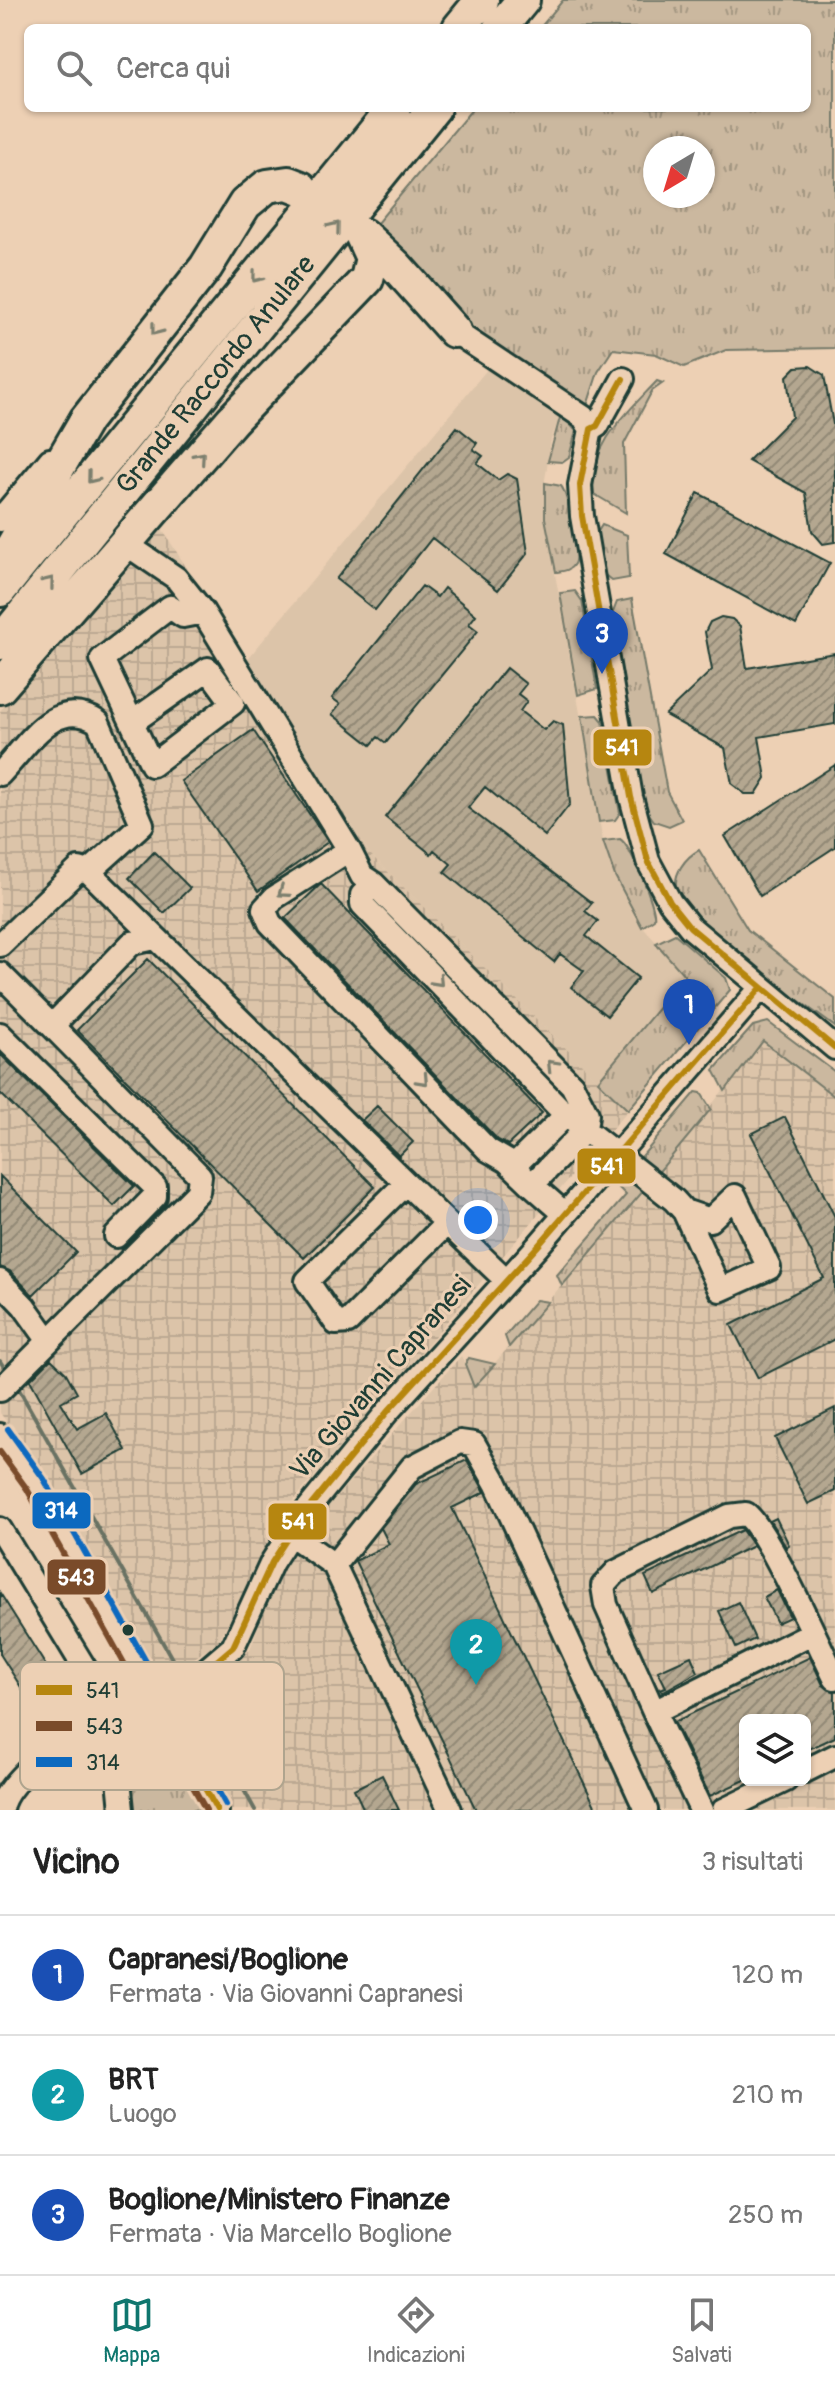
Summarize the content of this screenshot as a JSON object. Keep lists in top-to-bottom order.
{
  "streets": {
    "highway": ["Grande Raccordo Anulare"],
    "street": ["Via Giovanni Capranesi"]
  },
  "lines": ["transit line 541", "transit line 314", "transit line 543"],
  "legend": ["541", "543", "314"],
  "north": "bottom left",
  "page": {
    "search": "Cerca qui",
    "pins": ["3", "1", "2"],
    "heading": ["Vicino", "3 risultati"],
    "list": [
      {
        "mark": "1",
        "name": "Capranesi/Boglione",
        "note": "Fermata · Via Giovanni Capranesi",
        "value": "120 m"
      },
      {
        "mark": "2",
        "name": "BRT",
        "note": "Luogo",
        "value": "210 m"
      },
      {
        "mark": "3",
        "name": "Boglione/Ministero Finanze",
        "note": "Fermata · Via Marcello Boglione",
        "value": "250 m"
      }
    ],
    "nav": ["Mappa", "Indicazioni", "Salvati"]
  }
}
